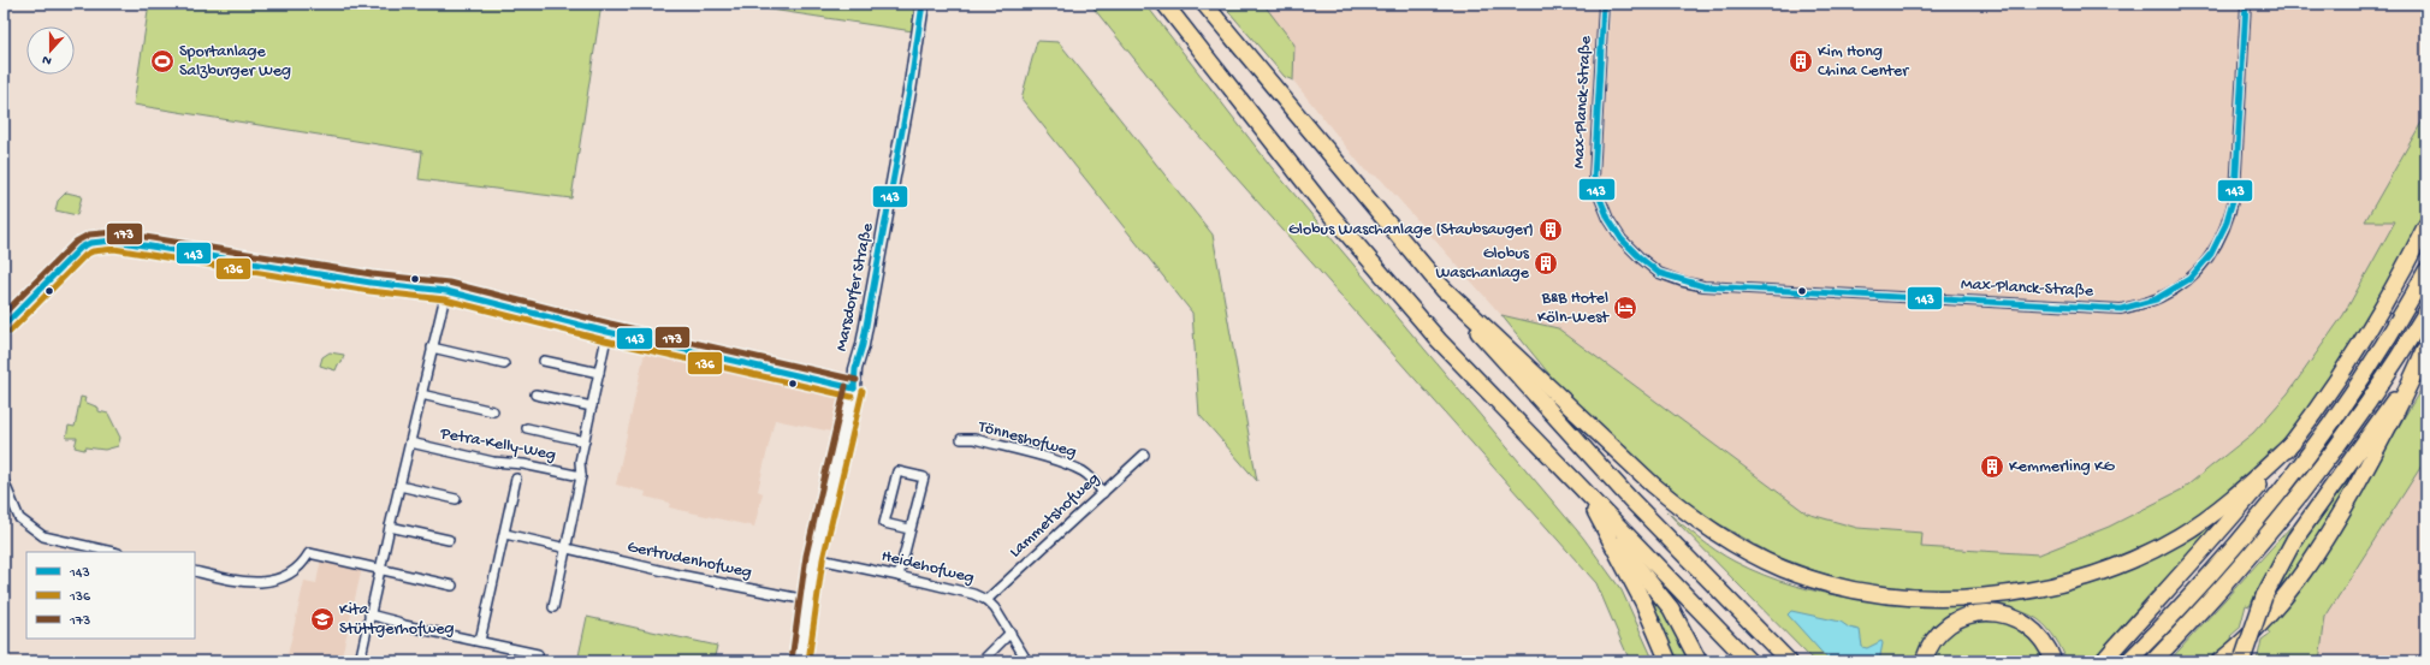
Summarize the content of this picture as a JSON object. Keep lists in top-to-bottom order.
{
  "streets": {
    "street": [
      "Max-Planck-Straße",
      "Marsdorfer Straße",
      "Tönneshofweg",
      "Petra-Kelly-Weg",
      "Lammetshofweg",
      "Gertrudenhofweg",
      "Heidehofweg"
    ]
  },
  "crossings": [
    ["Marsdorfer Straße", "Gertrudenhofweg"],
    ["Marsdorfer Straße", "Heidehofweg"],
    ["Tönneshofweg", "Lammetshofweg"],
    ["Lammetshofweg", "Heidehofweg"]
  ],
  "places": {
    "sports": ["Sportanlage Salzburger Weg"],
    "building": [
      "Kim Hong China Center",
      "Globus Waschanlage (Staubsauger)",
      "Globus Waschanlage",
      "Kemmerling KG"
    ],
    "hotel": ["B&B Hotel Köln-West"],
    "school or university": ["Kita Stüttgerhofweg"]
  },
  "lines": ["transit line 143", "transit line 173", "transit line 136"],
  "legend": ["143", "136", "173"],
  "north": "bottom"
}
